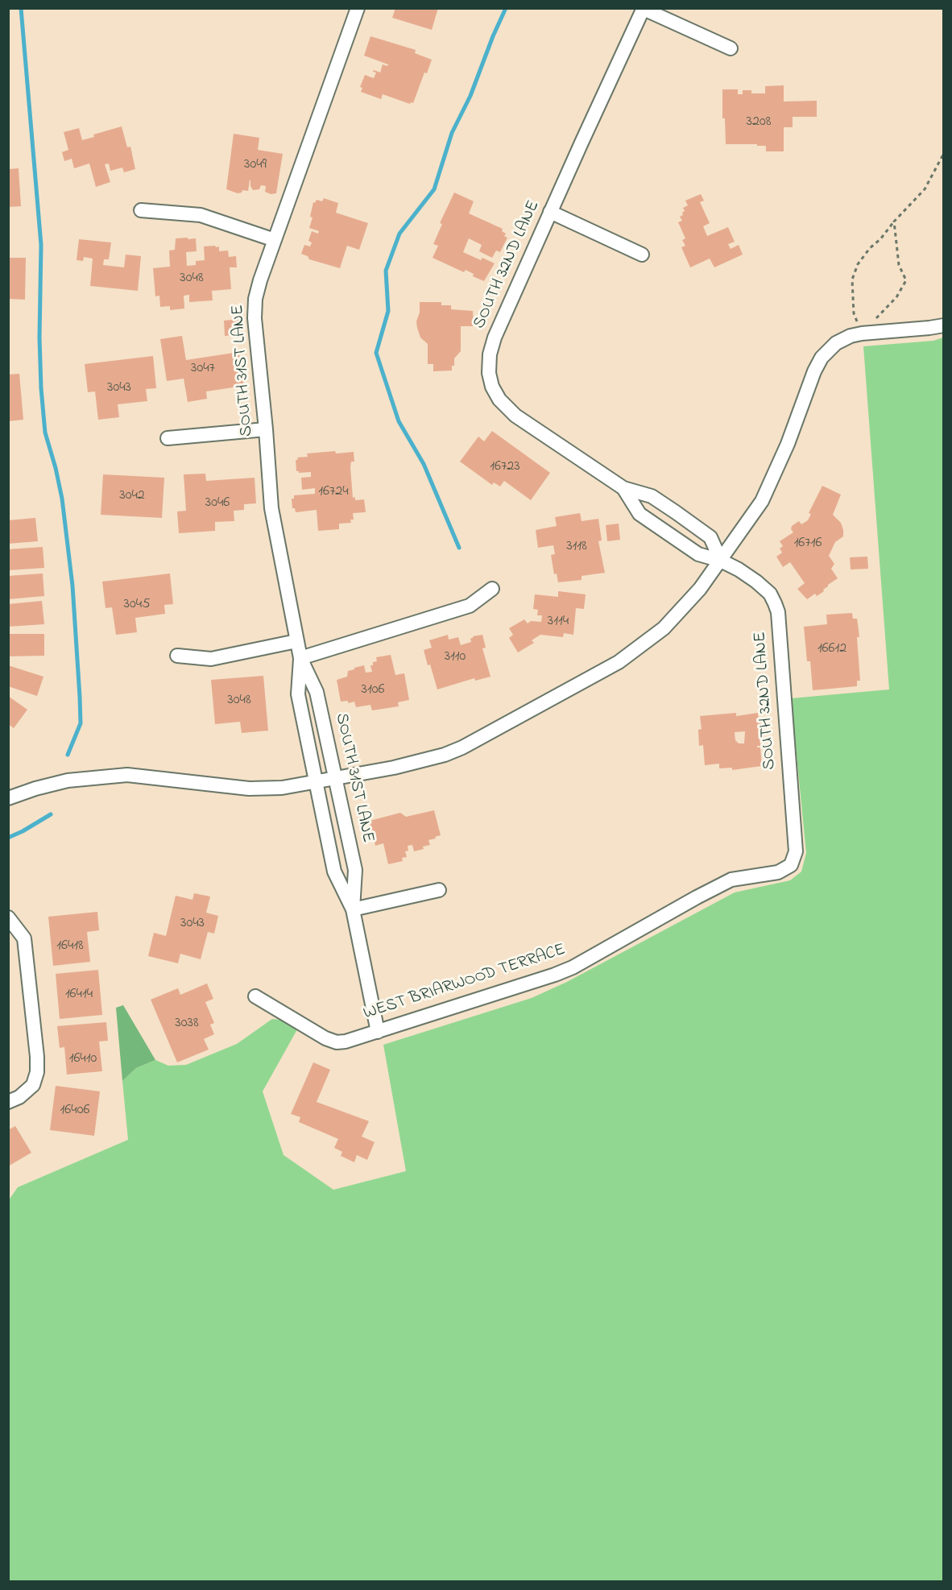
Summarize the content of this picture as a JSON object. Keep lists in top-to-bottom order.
{
  "streets": {
    "street": ["SOUTH 32ND LANE", "SOUTH 31ST LANE", "WEST BRIARWOOD TERRACE"]
  },
  "crossings": [
    ["SOUTH 32ND LANE", "WEST BRIARWOOD TERRACE"],
    ["SOUTH 31ST LANE", "WEST BRIARWOOD TERRACE"]
  ],
  "house_numbers": [
    "3208",
    "3049",
    "3048",
    "3047",
    "3043",
    "16723",
    "16724",
    "3042",
    "3046",
    "16716",
    "3118",
    "3045",
    "3114",
    "16612",
    "3110",
    "3106",
    "3048",
    "3043",
    "16418",
    "16414",
    "3038",
    "16410",
    "16406"
  ]
}
